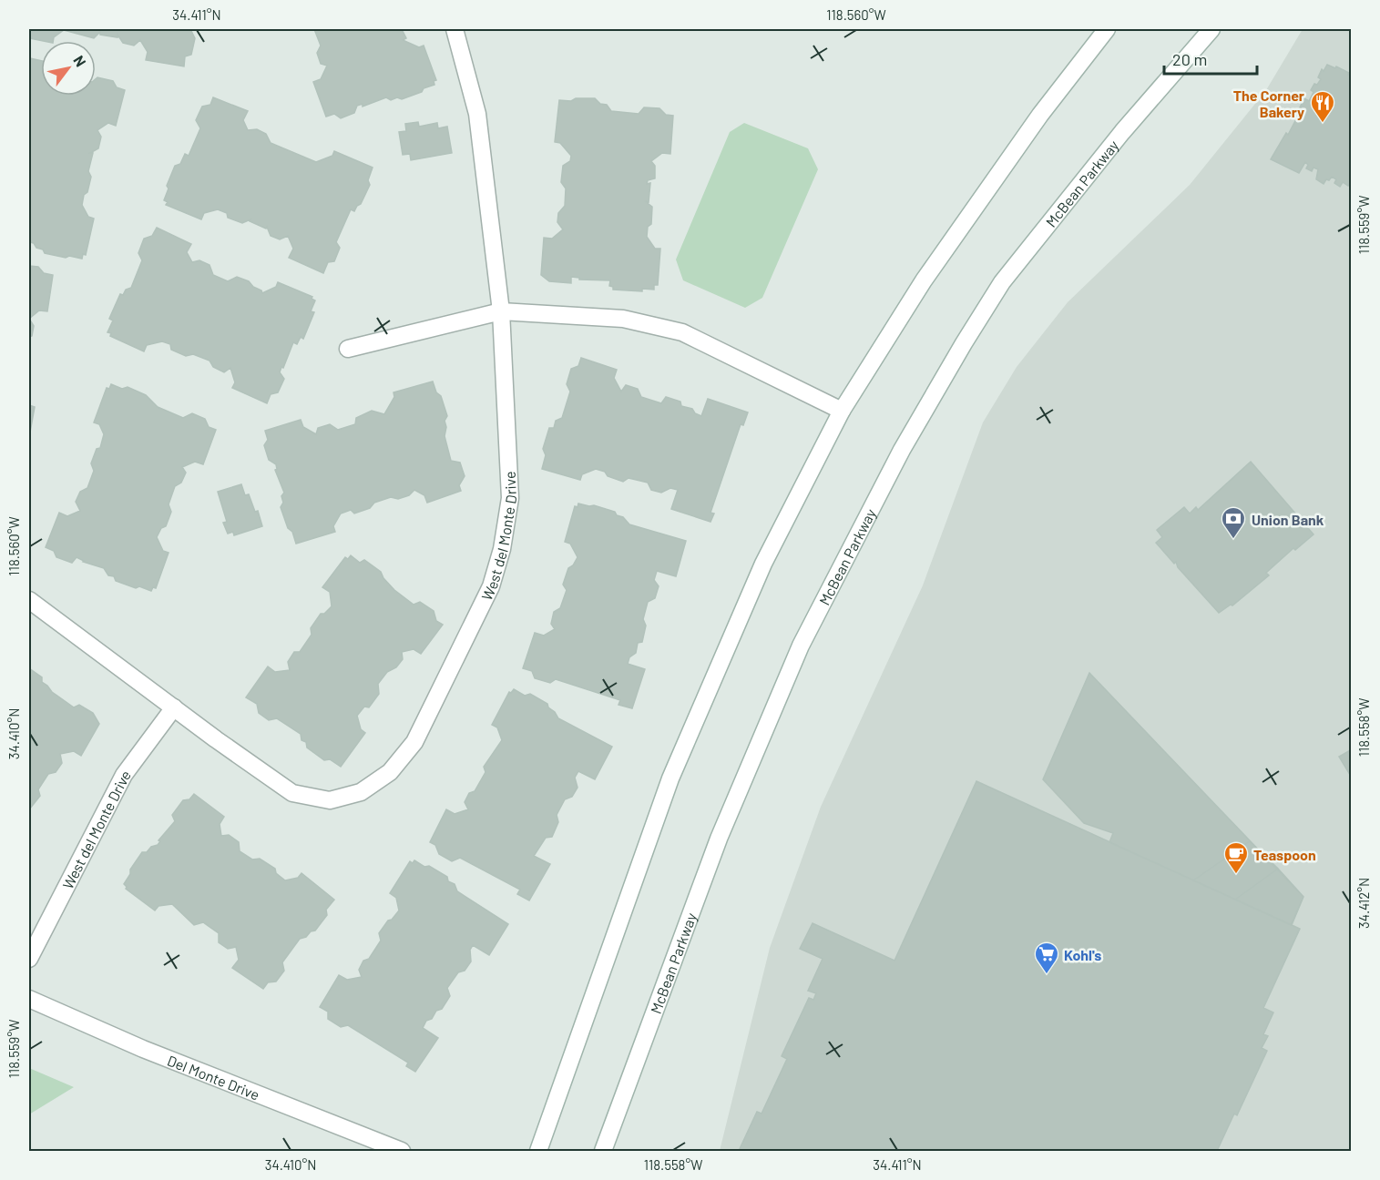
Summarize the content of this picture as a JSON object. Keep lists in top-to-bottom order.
{
  "streets": {
    "main road": ["McBean Parkway", "West del Monte Drive", "Del Monte Drive"]
  },
  "places": {
    "restaurant": ["The Corner Bakery"],
    "bank": ["Union Bank"],
    "cafe": ["Teaspoon"],
    "supermarket": ["Kohl's"]
  },
  "scale_bar": "20 m",
  "north": "top right",
  "coordinates": [
    "34.411°N",
    "118.560°W",
    "118.559°W",
    "118.558°W",
    "34.410°N",
    "34.412°N"
  ]
}
